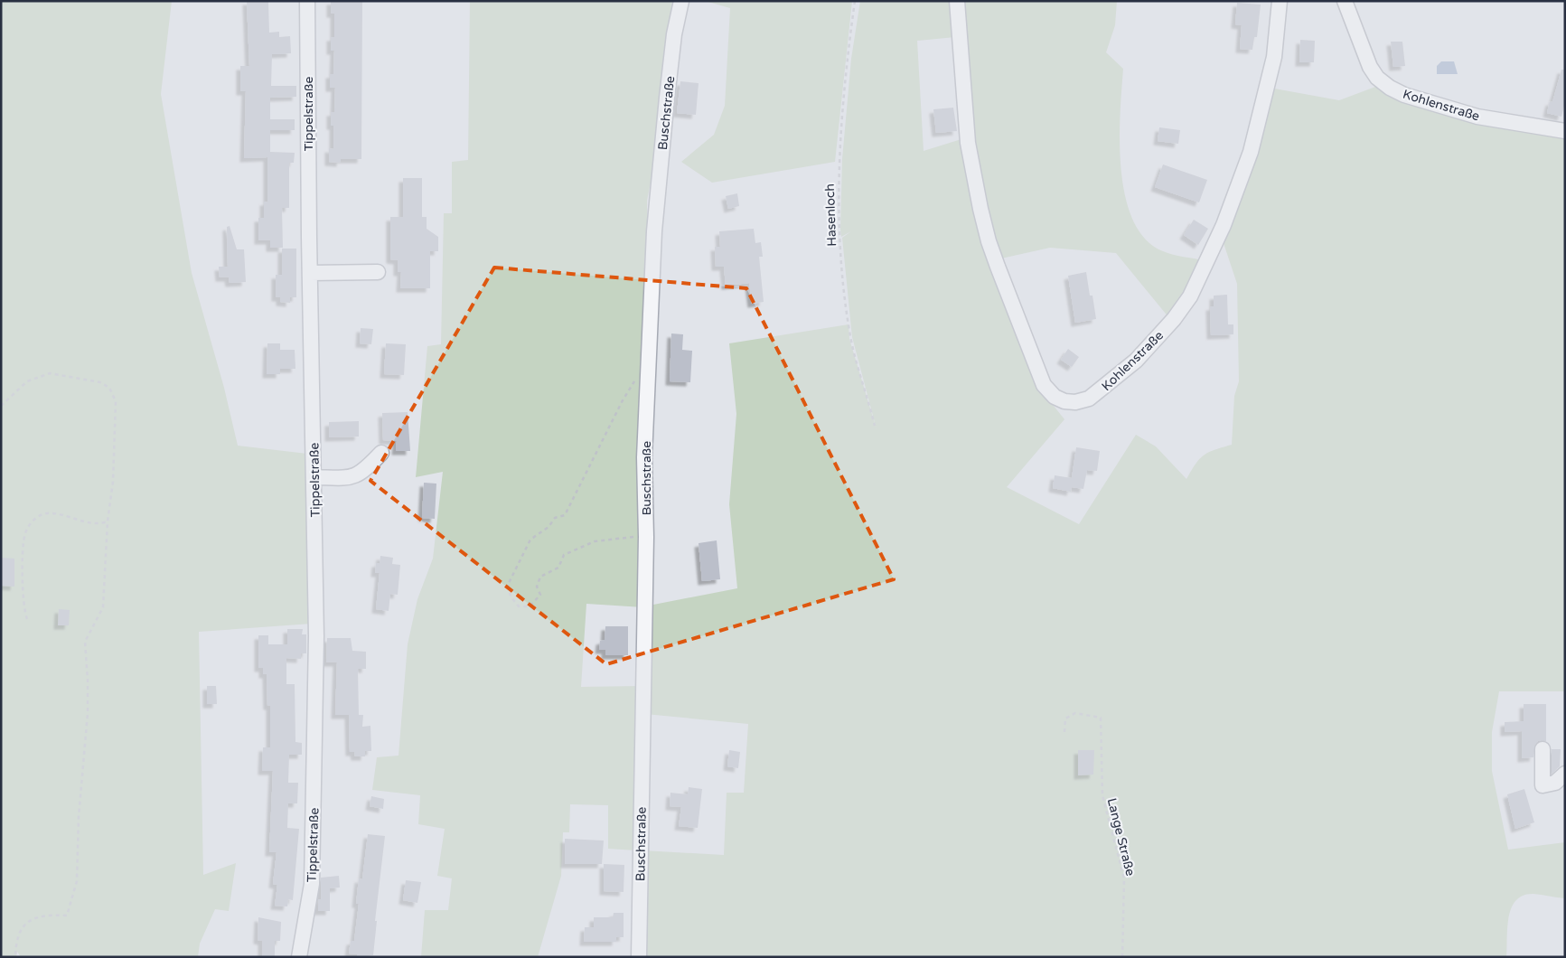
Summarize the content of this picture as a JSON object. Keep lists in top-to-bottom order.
{
  "streets": {
    "street": ["Kohlenstraße", "Buschstraße", "Tippelstraße"],
    "path": ["Hasenloch", "Lange Straße"]
  }
}
